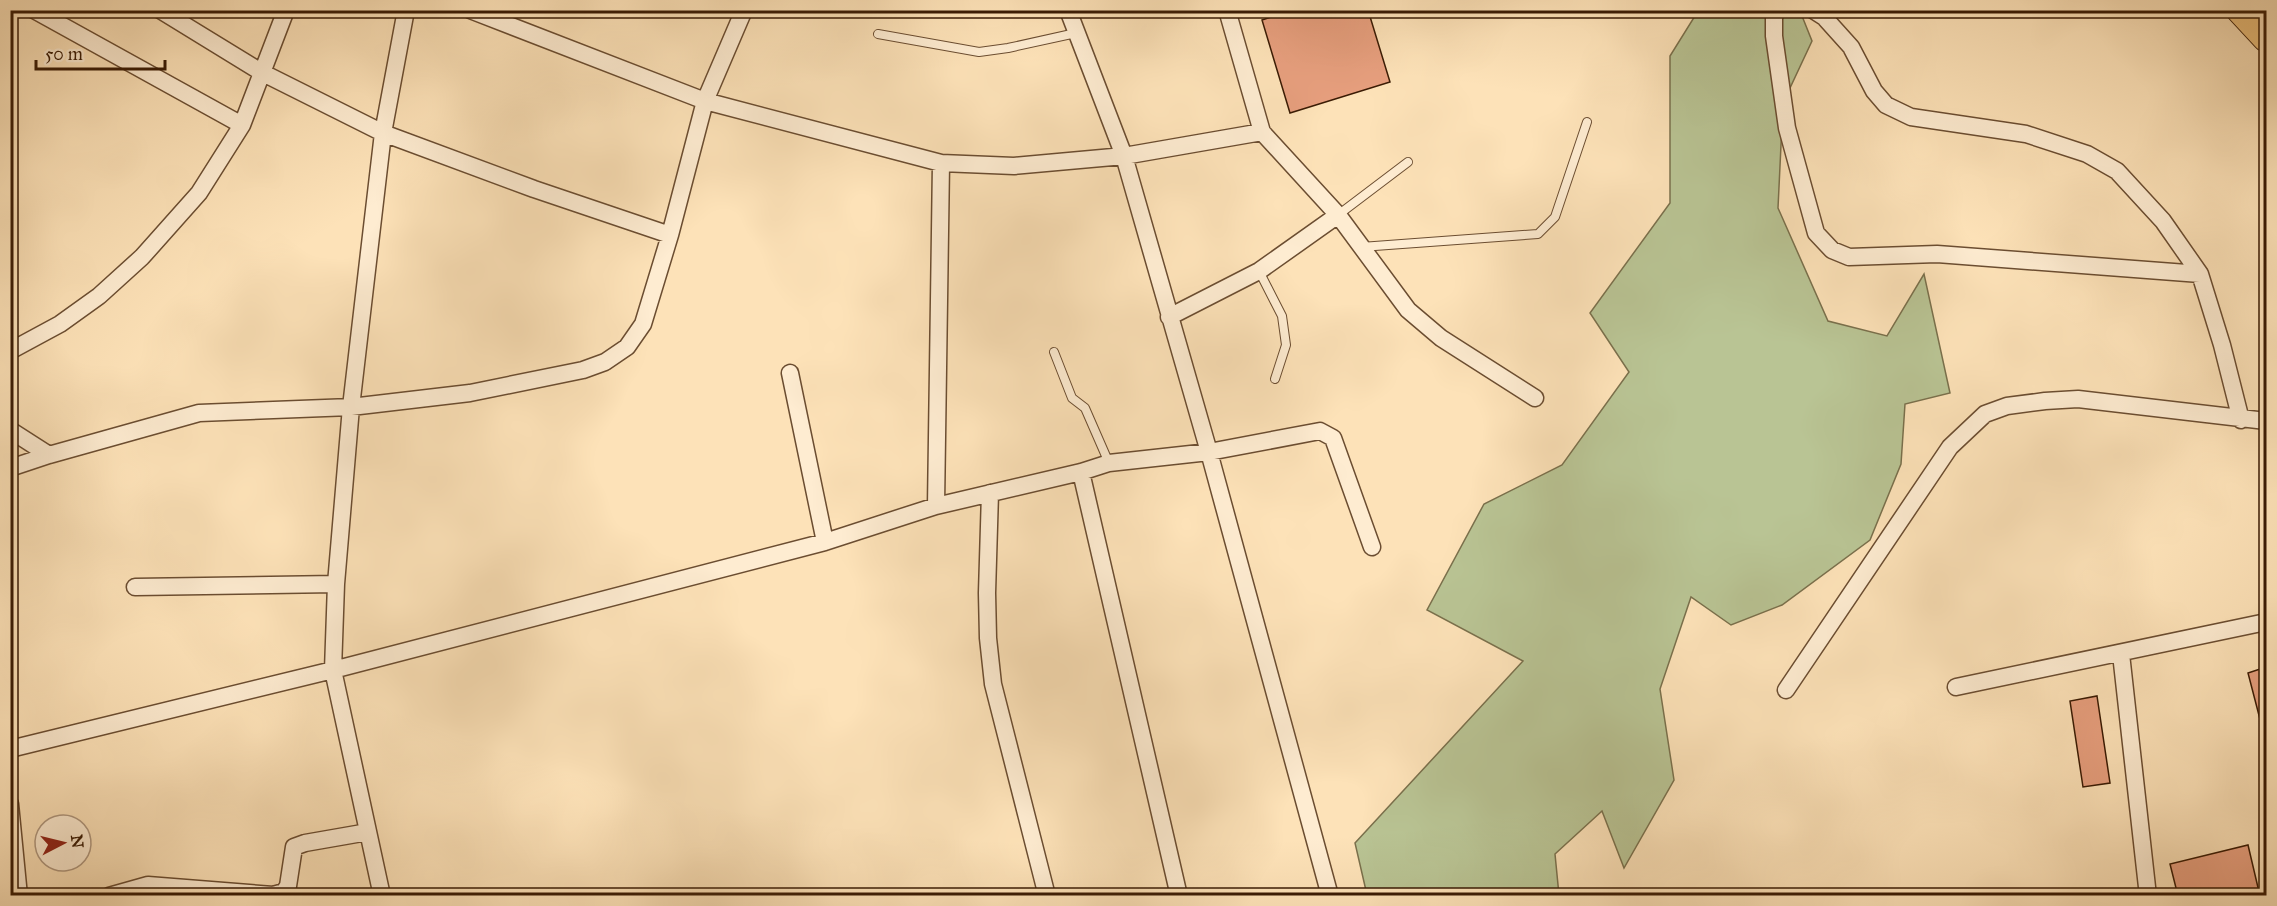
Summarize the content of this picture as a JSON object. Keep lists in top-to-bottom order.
{
  "scale_bar": "50 m",
  "north": "right"
}
